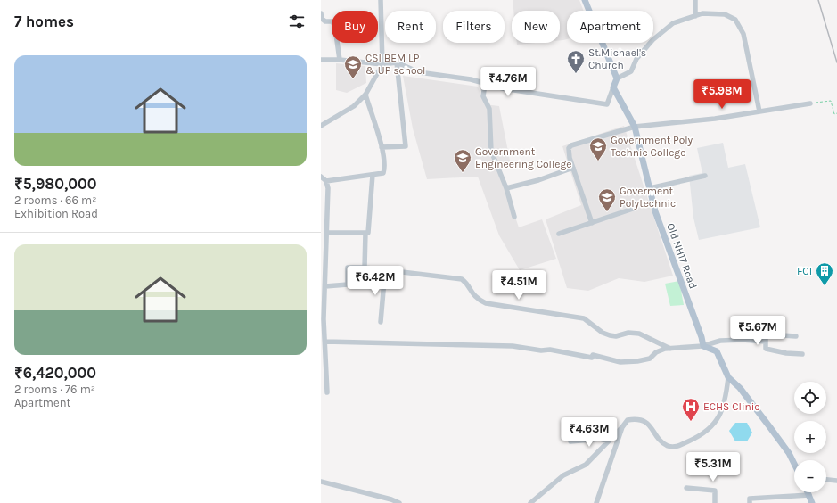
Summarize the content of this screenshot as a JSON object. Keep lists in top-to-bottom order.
{
  "streets": {
    "main road": ["Old NH17 Road"]
  },
  "places": {
    "church": ["St.Michael's Church"],
    "school or university": [
      "CSI BEM LP & UP school",
      "Government Poly Technic College",
      "Government Engineering College",
      "Goverment Polytechnic"
    ],
    "building": ["FCI"],
    "hospital": ["ECHS Clinic"]
  },
  "page": {
    "heading": "7 homes",
    "chip": [
      "Buy",
      "Rent",
      "Filters",
      "New",
      "Apartment"
    ],
    "list": [
      {
        "name": "₹5,980,000",
        "note": "2 rooms · 66 m² · Exhibition Road"
      },
      {
        "name": "₹6,420,000",
        "note": "2 rooms · 76 m² · Apartment"
      }
    ],
    "price": [
      "₹4.76M",
      "₹5.98M",
      "₹6.42M",
      "₹4.51M",
      "₹5.67M",
      "₹4.63M",
      "₹5.31M"
    ],
    "map_buttons": ["+", "−"]
  }
}
